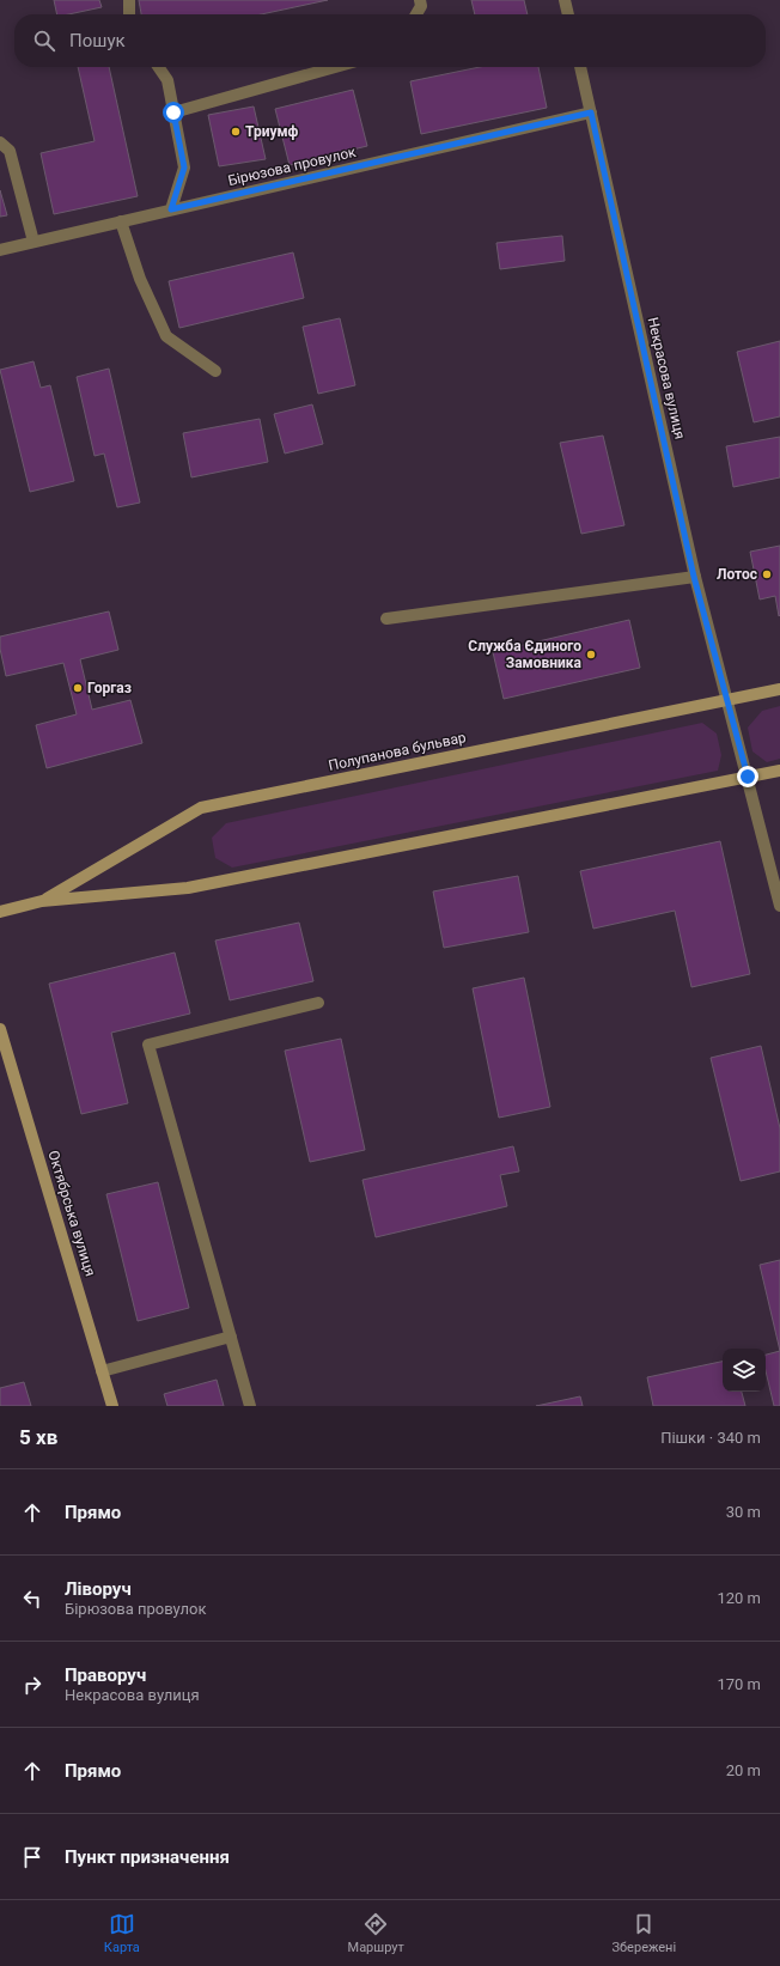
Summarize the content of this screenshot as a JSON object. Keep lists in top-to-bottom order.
{
  "streets": {
    "street": [
      "Бірюзова провулок",
      "Некрасова вулиця",
      "Полупанова бульвар",
      "Октябрська вулиця"
    ]
  },
  "crossings": [
    ["Бірюзова провулок", "Некрасова вулиця"],
    ["Некрасова вулиця", "Полупанова бульвар"]
  ],
  "places": [
    "Триумф",
    "Лотос",
    "Служба Єдиного Замовника",
    "Горгаз"
  ],
  "page": {
    "search": "Пошук",
    "heading": ["5 хв", "Пішки · 340 m"],
    "list": [
      ["Прямо", "30 m"],
      ["Ліворуч", "Бірюзова провулок", "120 m"],
      ["Праворуч", "Некрасова вулиця", "170 m"],
      ["Прямо", "20 m"],
      "Пункт призначення"
    ],
    "nav": ["Карта", "Маршрут", "Збережені"]
  }
}
